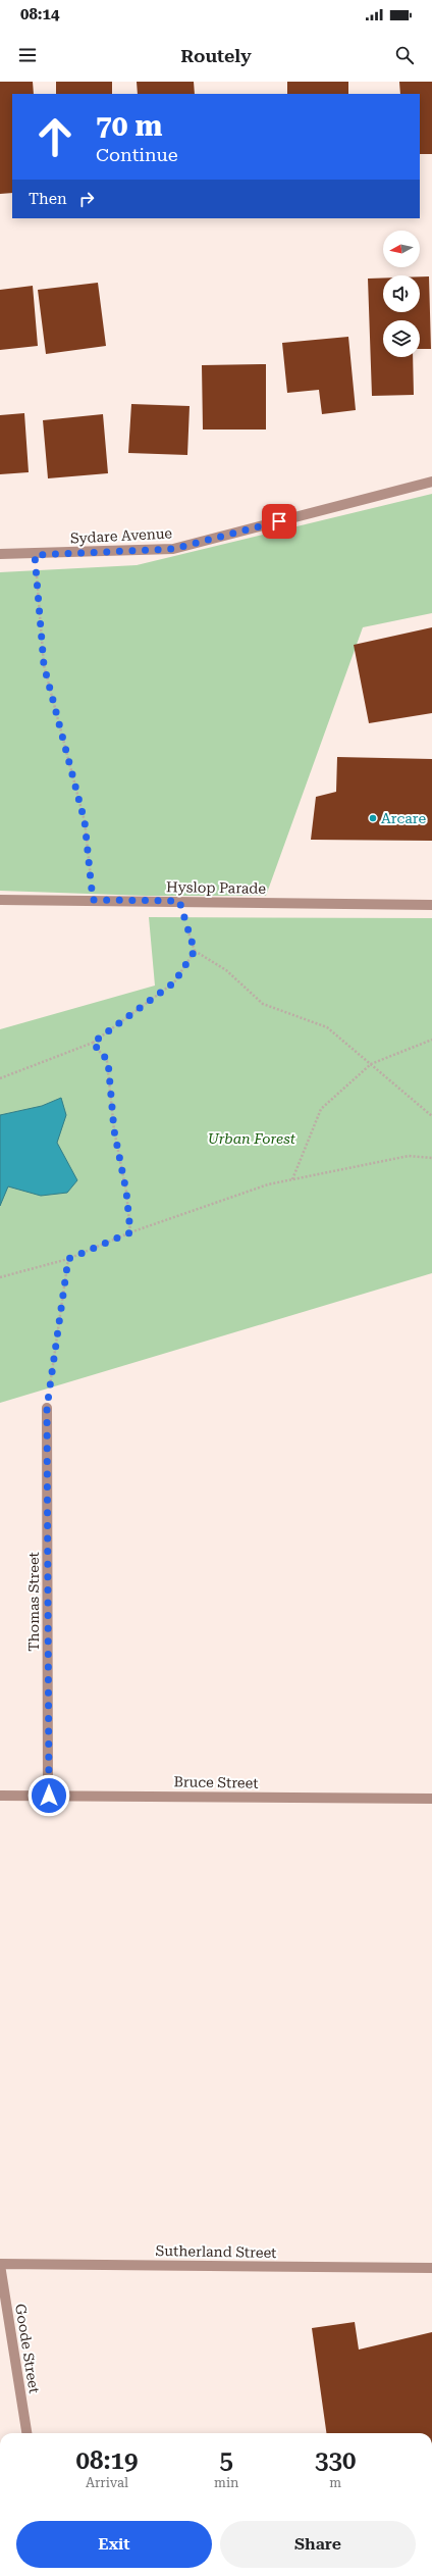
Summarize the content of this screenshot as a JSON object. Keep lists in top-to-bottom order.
{
  "streets": {
    "street": [
      "Sydare Avenue",
      "Hyslop Parade",
      "Thomas Street",
      "Bruce Street",
      "Sutherland Street",
      "Goode Street"
    ]
  },
  "crossings": [
    ["Thomas Street", "Bruce Street"],
    ["Sutherland Street", "Goode Street"]
  ],
  "parks": ["Urban Forest"],
  "places": ["Arcare"],
  "north": "left",
  "page": {
    "status": "08:14",
    "header": "Routely",
    "turn": ["70 m", "Continue"],
    "then": "Then",
    "eta": [
      "08:19",
      "Arrival",
      "5",
      "min",
      "330",
      "m"
    ],
    "buttons": ["Exit", "Share"]
  }
}
